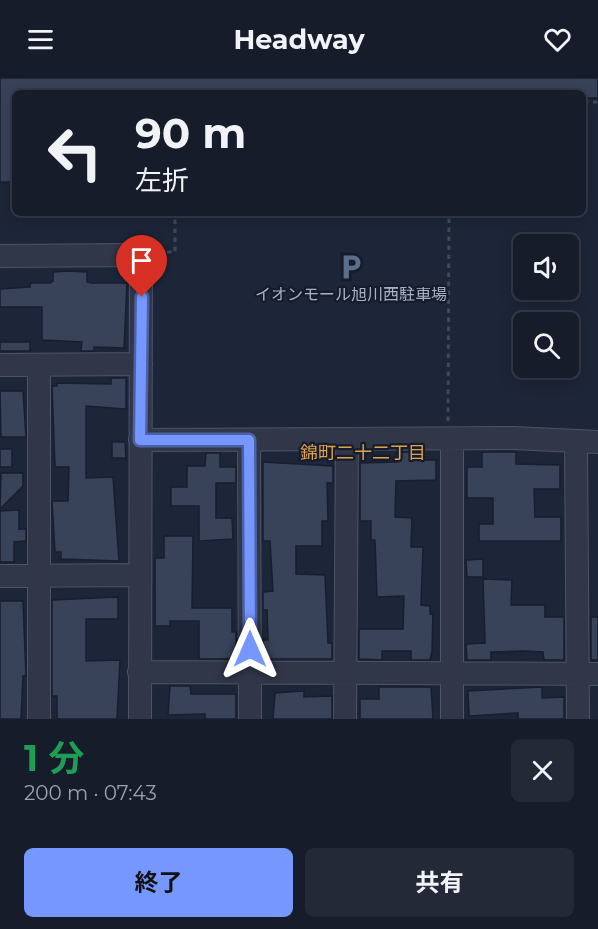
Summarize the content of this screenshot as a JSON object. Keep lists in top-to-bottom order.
{
  "districts": ["錦町二十二丁目"],
  "places": {
    "parking": ["イオンモール旭川西駐車場"]
  },
  "page": {
    "header": "Headway",
    "turn": ["90 m", "左折"],
    "heading": ["1 分", "200 m · 07:43"],
    "buttons": ["終了", "共有"]
  }
}
